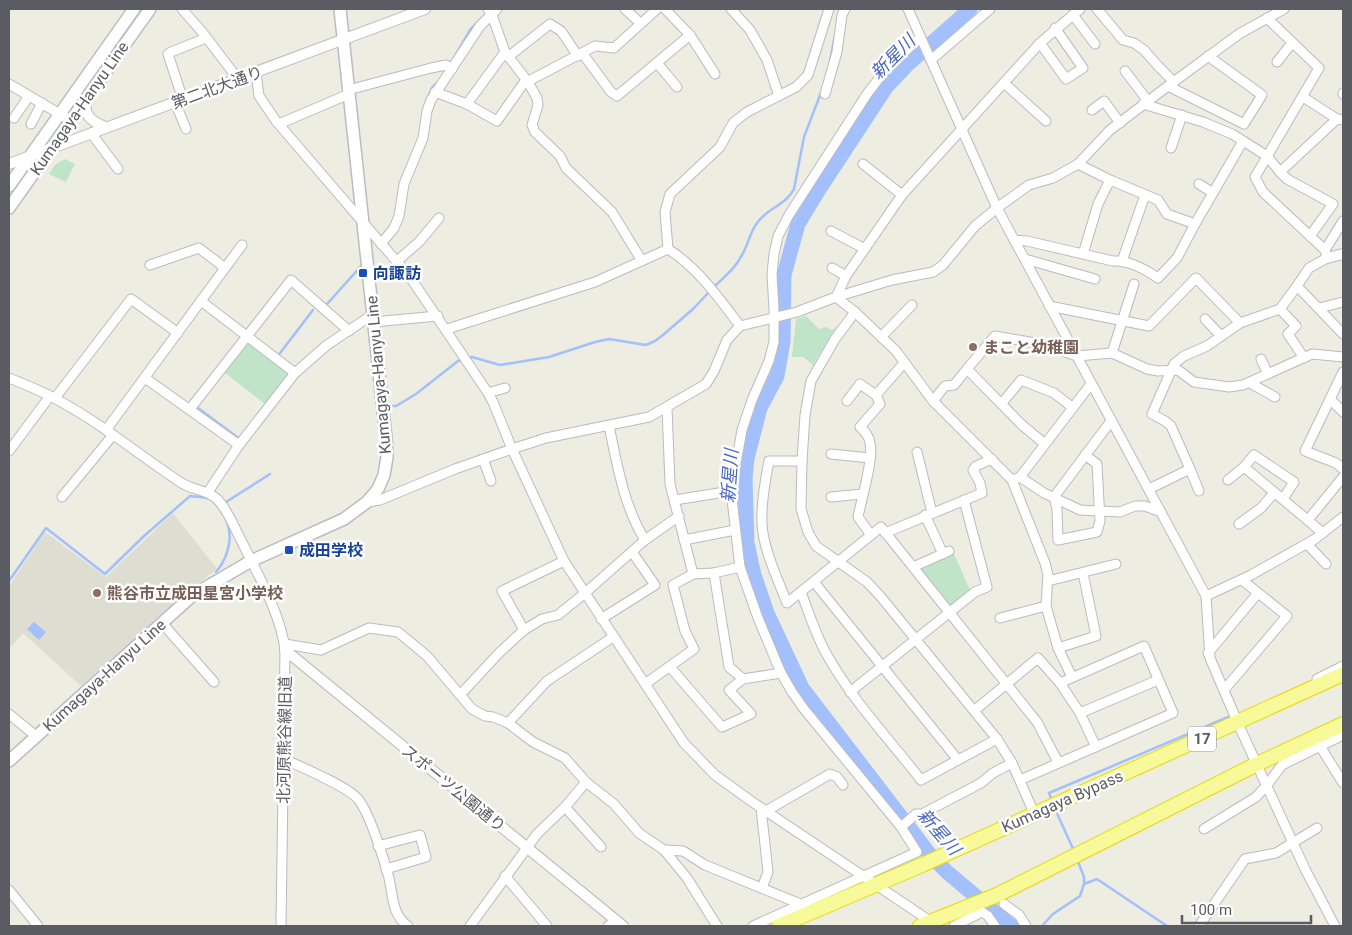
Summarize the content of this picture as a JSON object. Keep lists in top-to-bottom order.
{
  "streets": {
    "highway": ["17", "Kumagaya Bypass"],
    "main road": ["Kumagaya-Hanyu Line"],
    "street": ["第二北大通り", "北河原熊谷線旧道", "スポーツ公園通り"]
  },
  "crossings": [
    ["第二北大通り", "Kumagaya-Hanyu Line"],
    ["Kumagaya-Hanyu Line", "北河原熊谷線旧道"],
    ["北河原熊谷線旧道", "スポーツ公園通り"]
  ],
  "water": ["新星川"],
  "places": {
    "transit": ["向諏訪", "成田学校"],
    "other": ["まこと幼稚園", "熊谷市立成田星宮小学校"]
  },
  "scale_bar": "100 m"
}
